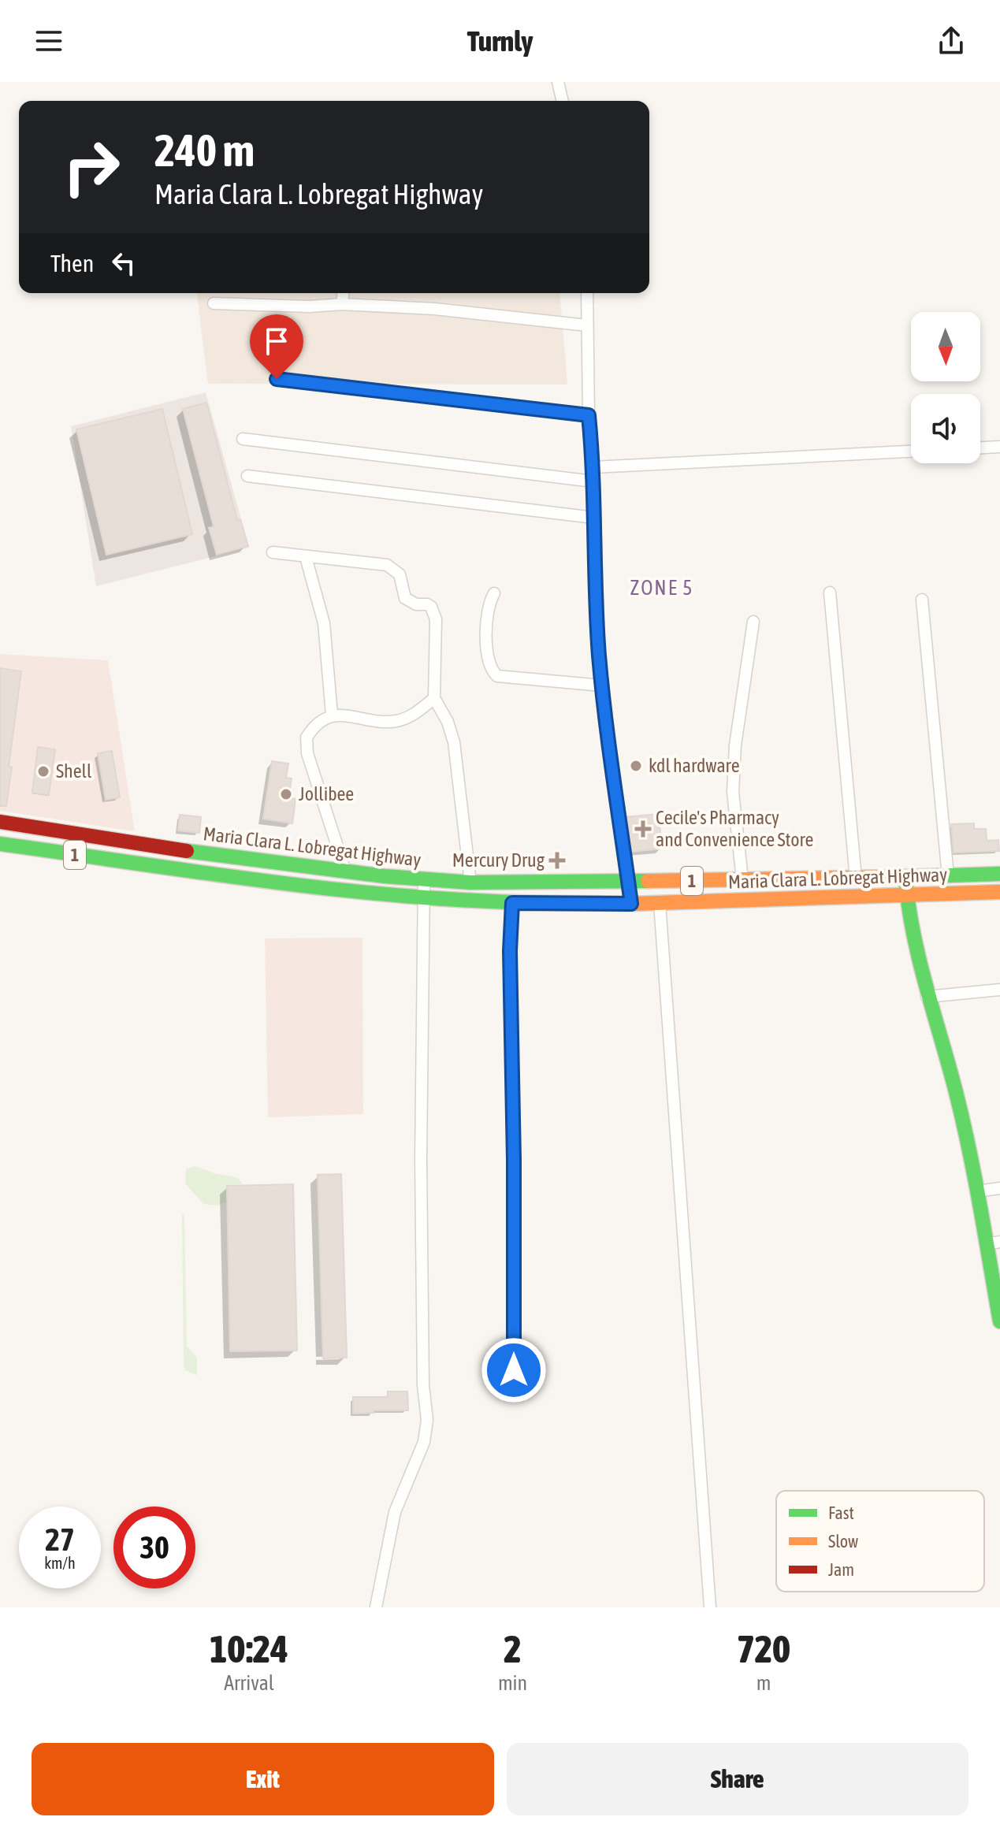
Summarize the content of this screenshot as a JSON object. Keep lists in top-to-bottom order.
{
  "streets": {
    "main road": ["Maria Clara L. Lobregat Highway", "1"]
  },
  "districts": ["ZONE 5"],
  "places": {
    "other": ["kdl hardware", "Shell", "Jollibee"],
    "health": ["Cecile's Pharmacy and Convenience Store", "Mercury Drug"]
  },
  "legend": ["Fast", "Slow", "Jam"],
  "north": "bottom",
  "page": {
    "header": "Turnly",
    "turn": ["240 m", "Maria Clara L. Lobregat Highway"],
    "then": "Then",
    "speed": "27 km/h",
    "limit": "30",
    "eta": [
      "10:24",
      "Arrival",
      "2",
      "min",
      "720",
      "m"
    ],
    "buttons": ["Exit", "Share"]
  }
}
